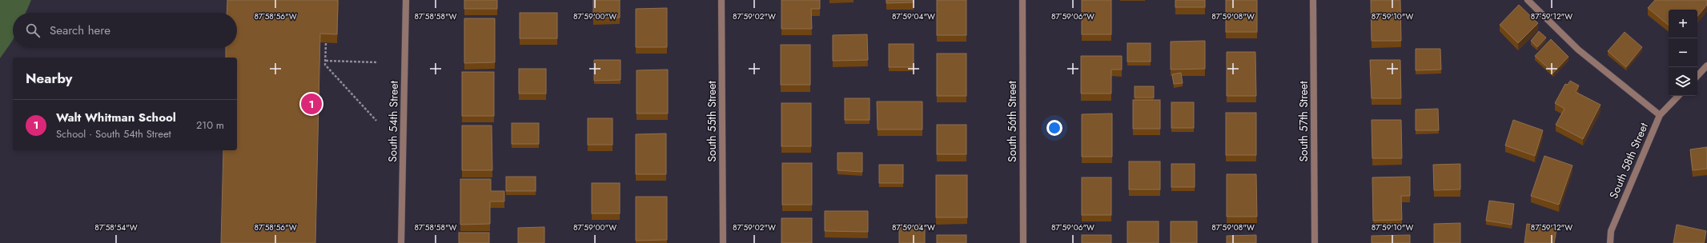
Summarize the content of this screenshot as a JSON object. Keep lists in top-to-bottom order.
{
  "streets": {
    "street": [
      "South 54th Street",
      "South 55th Street",
      "South 56th Street",
      "South 57th Street",
      "South 58th Street"
    ]
  },
  "page": {
    "map_buttons": ["+", "−"],
    "search": "Search here",
    "heading": "Nearby",
    "pins": "1",
    "list": [
      {
        "mark": "1",
        "name": "Walt Whitman School",
        "note": "School · South 54th Street",
        "value": "210 m"
      }
    ]
  },
  "coordinates": [
    "87°58'56\"W",
    "87°58'58\"W",
    "87°59'00\"W",
    "87°59'02\"W",
    "87°59'04\"W",
    "87°59'06\"W",
    "87°59'08\"W",
    "87°59'10\"W",
    "87°59'12\"W",
    "87°58'54\"W"
  ]
}
